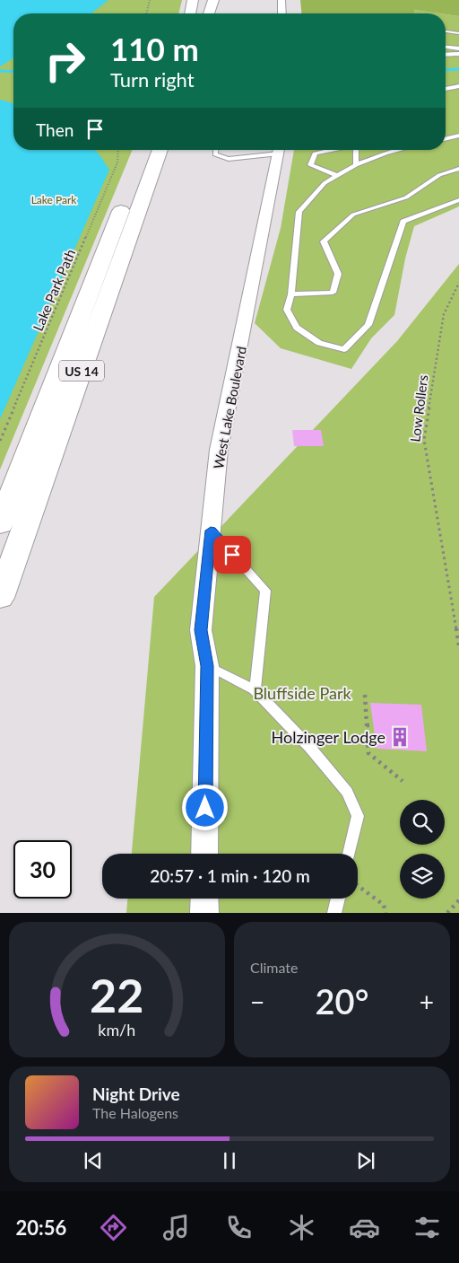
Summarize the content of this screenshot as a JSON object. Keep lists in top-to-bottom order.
{
  "streets": {
    "highway": ["US 14"],
    "street": ["West Lake Boulevard"],
    "path": ["Lake Park Path", "Low Rollers"]
  },
  "parks": ["Lake Park", "Bluffside Park"],
  "places": {
    "building": ["Holzinger Lodge"]
  },
  "page": {
    "turn": ["110 m", "Turn right"],
    "then": "Then",
    "limit": "30",
    "trip": "20:57 · 1 min · 120 m",
    "tile": "Climate",
    "heat": ["−", "20°", "+"],
    "song": ["Night Drive", "The Halogens"],
    "tabs": "20:56",
    "gauge": ["22", "km/h"]
  }
}
